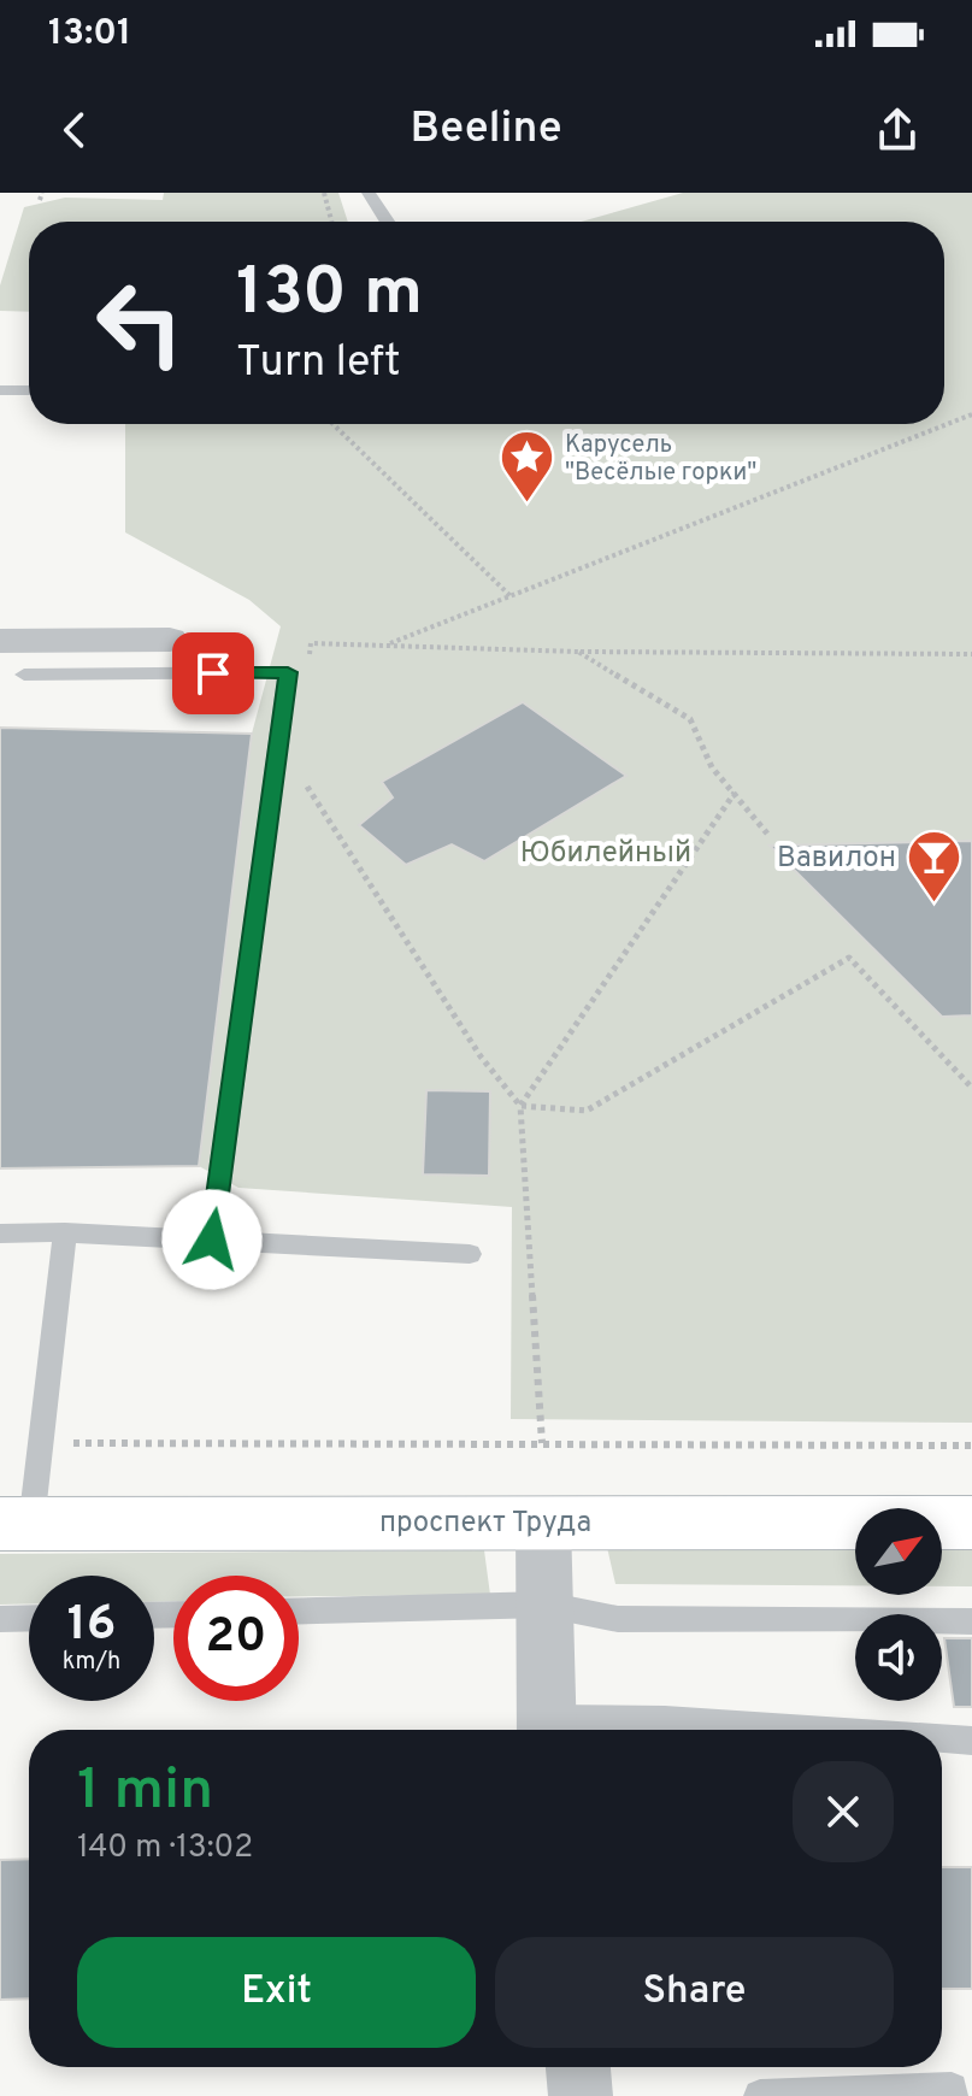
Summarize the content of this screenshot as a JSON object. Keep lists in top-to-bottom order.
{
  "streets": {
    "street": ["проспект Труда"]
  },
  "parks": ["Юбилейный"],
  "places": {
    "place": ["Карусель \"Весёлые горки\""],
    "bar": ["Вавилон"]
  },
  "north": "top right",
  "page": {
    "status": "13:01",
    "header": "Beeline",
    "turn": ["130 m", "Turn left"],
    "speed": "16 km/h",
    "limit": "20",
    "heading": ["1 min", "140 m · 13:02"],
    "buttons": ["Exit", "Share"]
  }
}
